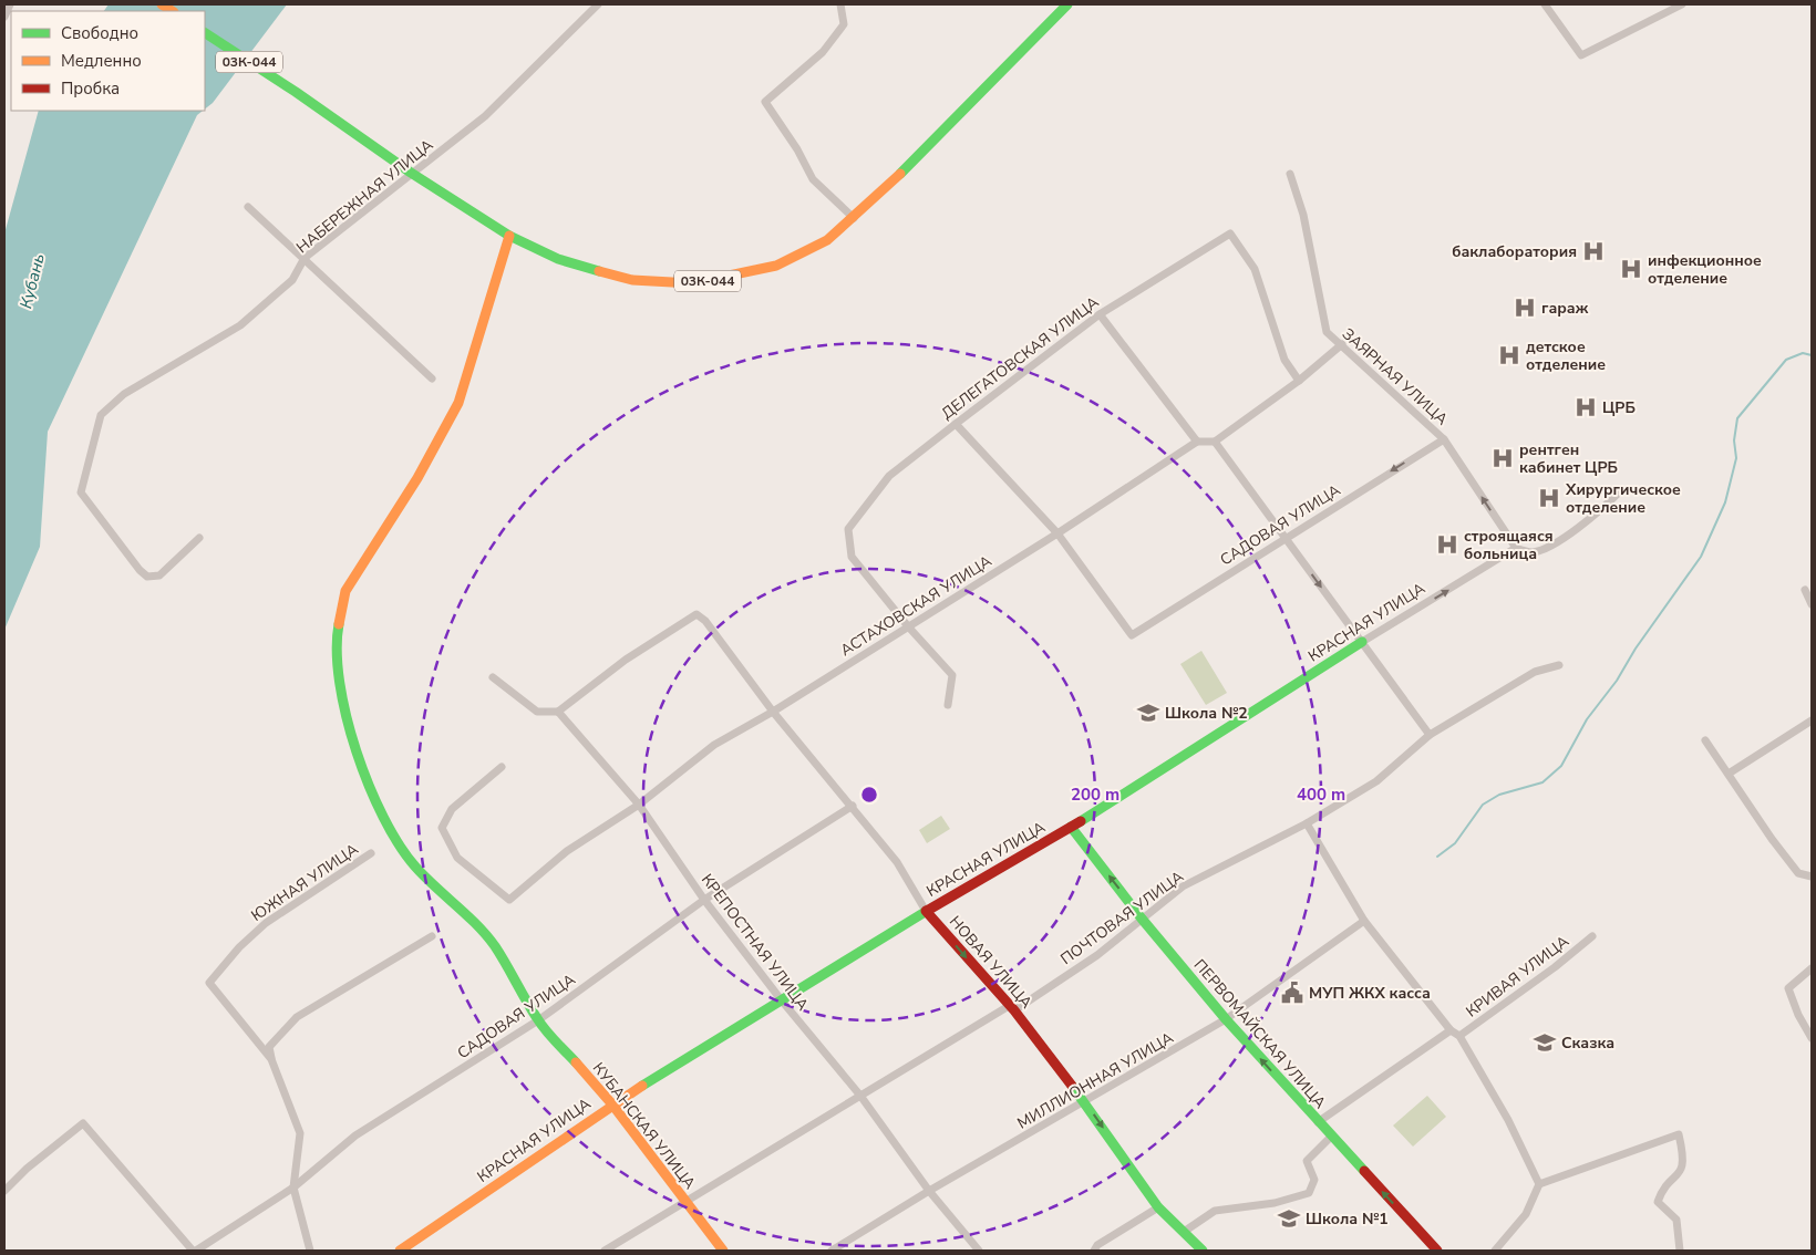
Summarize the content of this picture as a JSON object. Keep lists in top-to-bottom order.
{
  "streets": {
    "main road": [
      "03К-044",
      "КРАСНАЯ УЛИЦА",
      "НОВАЯ УЛИЦА",
      "ПЕРВОМАЙСКАЯ УЛИЦА",
      "КУБАНСКАЯ УЛИЦА"
    ],
    "street": [
      "НАБЕРЕЖНАЯ УЛИЦА",
      "ДЕЛЕГАТОВСКАЯ УЛИЦА",
      "ЗАЯРНАЯ УЛИЦА",
      "САДОВАЯ УЛИЦА",
      "АСТАХОВСКАЯ УЛИЦА",
      "ЮЖНАЯ УЛИЦА",
      "ПОЧТОВАЯ УЛИЦА",
      "КРЕПОСТНАЯ УЛИЦА",
      "КРИВАЯ УЛИЦА",
      "МИЛЛИОННАЯ УЛИЦА"
    ]
  },
  "crossings": [
    ["03К-044", "НАБЕРЕЖНАЯ УЛИЦА"],
    ["03К-044", "КУБАНСКАЯ УЛИЦА"],
    ["ДЕЛЕГАТОВСКАЯ УЛИЦА", "АСТАХОВСКАЯ УЛИЦА"],
    ["ЗАЯРНАЯ УЛИЦА", "САДОВАЯ УЛИЦА"],
    ["ЗАЯРНАЯ УЛИЦА", "КРАСНАЯ УЛИЦА"],
    ["САДОВАЯ УЛИЦА", "АСТАХОВСКАЯ УЛИЦА"],
    ["САДОВАЯ УЛИЦА", "КРЕПОСТНАЯ УЛИЦА"],
    ["САДОВАЯ УЛИЦА", "НОВАЯ УЛИЦА"],
    ["САДОВАЯ УЛИЦА", "КУБАНСКАЯ УЛИЦА"],
    ["АСТАХОВСКАЯ УЛИЦА", "КРЕПОСТНАЯ УЛИЦА"],
    ["АСТАХОВСКАЯ УЛИЦА", "НОВАЯ УЛИЦА"],
    ["КРАСНАЯ УЛИЦА", "КРЕПОСТНАЯ УЛИЦА"],
    ["КРАСНАЯ УЛИЦА", "НОВАЯ УЛИЦА"],
    ["КРАСНАЯ УЛИЦА", "ПЕРВОМАЙСКАЯ УЛИЦА"],
    ["КРАСНАЯ УЛИЦА", "КУБАНСКАЯ УЛИЦА"],
    ["ПОЧТОВАЯ УЛИЦА", "КРЕПОСТНАЯ УЛИЦА"],
    ["ПОЧТОВАЯ УЛИЦА", "НОВАЯ УЛИЦА"],
    ["ПОЧТОВАЯ УЛИЦА", "ПЕРВОМАЙСКАЯ УЛИЦА"],
    ["ПОЧТОВАЯ УЛИЦА", "КУБАНСКАЯ УЛИЦА"],
    ["КРЕПОСТНАЯ УЛИЦА", "НОВАЯ УЛИЦА"],
    ["КРЕПОСТНАЯ УЛИЦА", "МИЛЛИОННАЯ УЛИЦА"],
    ["НОВАЯ УЛИЦА", "МИЛЛИОННАЯ УЛИЦА"],
    ["ПЕРВОМАЙСКАЯ УЛИЦА", "МИЛЛИОННАЯ УЛИЦА"]
  ],
  "one_way": ["ПЕРВОМАЙСКАЯ УЛИЦА"],
  "water": ["Кубань"],
  "places": {
    "hospital": [
      "баклаборатория",
      "инфекционное отделение",
      "гараж",
      "детское отделение",
      "ЦРБ",
      "рентген кабинет ЦРБ",
      "Хирургическое отделение",
      "строящаяся больница"
    ],
    "school or university": ["Школа №2", "Сказка", "Школа №1"],
    "public building": ["МУП ЖКХ касса"]
  },
  "legend": ["Свободно", "Медленно", "Пробка"],
  "rings": ["200 m", "400 m"]
}
